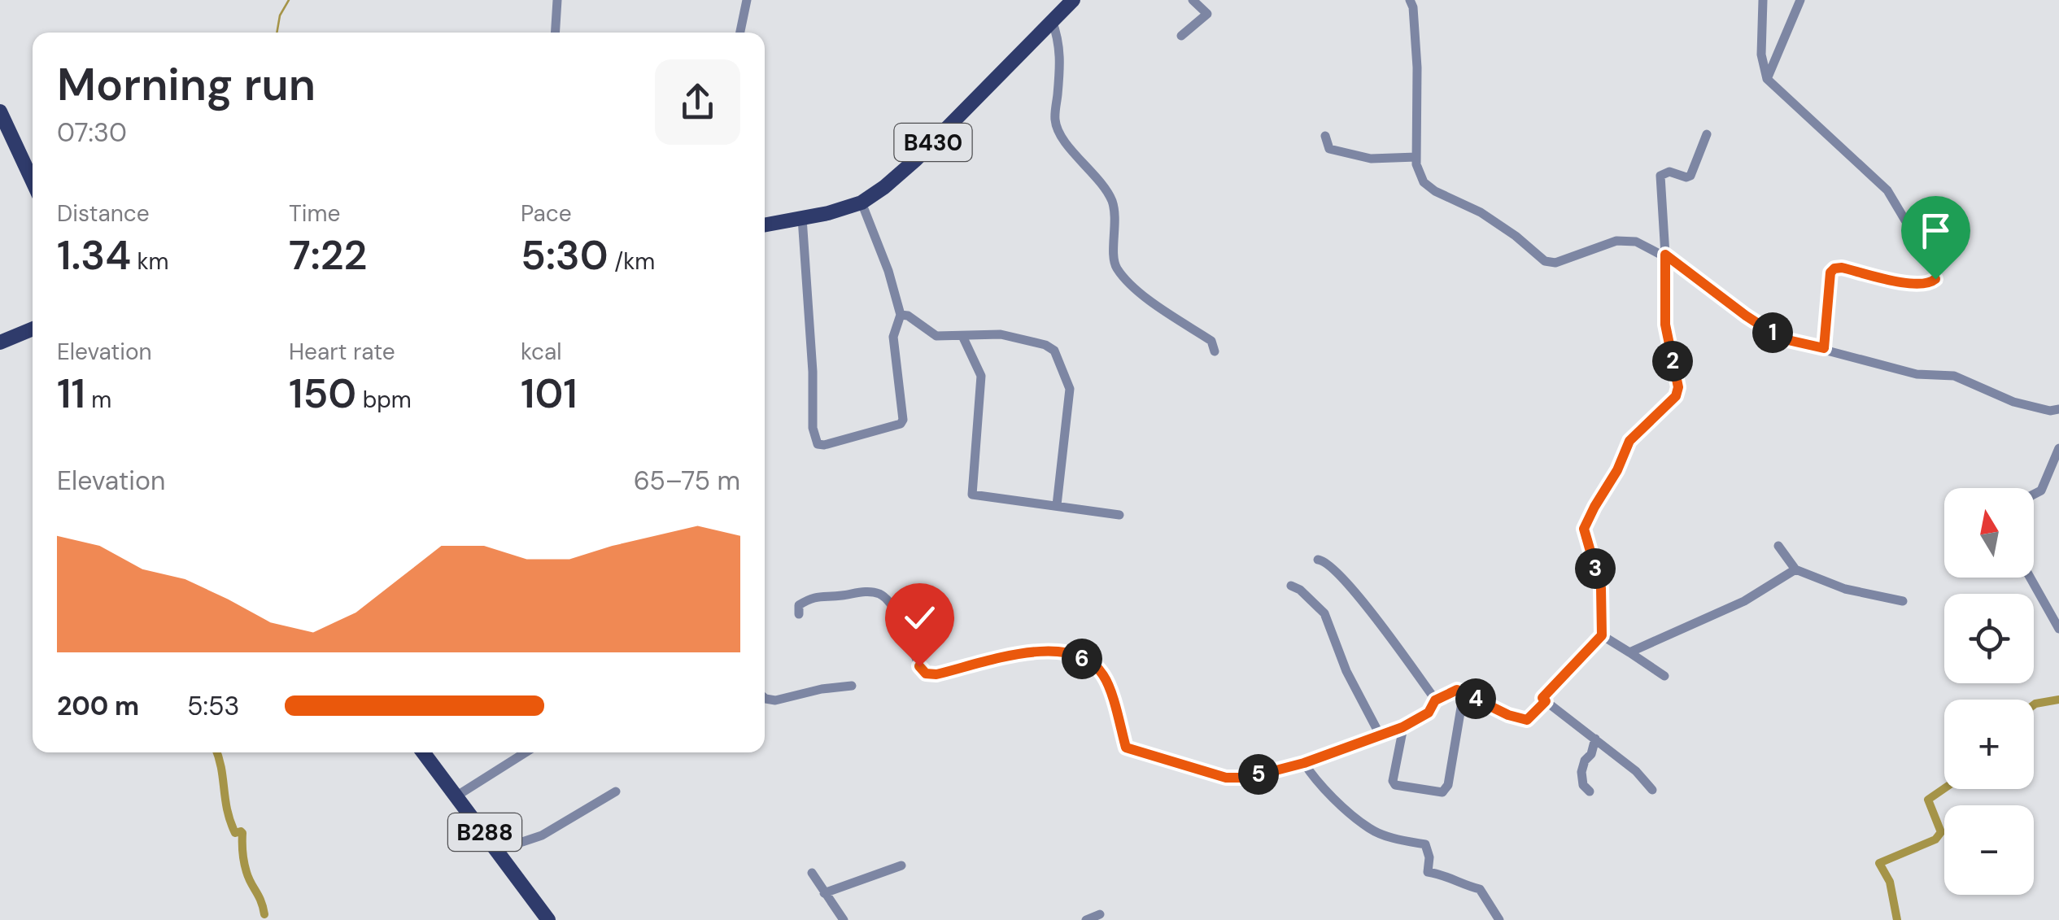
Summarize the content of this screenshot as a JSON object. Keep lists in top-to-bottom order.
{
  "streets": {
    "main road": ["B430", "B288"]
  },
  "north": "top",
  "page": {
    "heading": ["Morning run", "07:30"],
    "stats": [
      ["Distance", "1.34 km"],
      ["Time", "7:22"],
      ["Pace", "5:30 /km"],
      ["Elevation", "11 m"],
      ["Heart rate", "150 bpm"],
      ["kcal", "101"]
    ],
    "pins": [
      "1",
      "2",
      "3",
      "6",
      "4",
      "5"
    ],
    "chart": ["Elevation", "65–75 m"],
    "map_buttons": ["+", "−"],
    "list": [
      {
        "name": "200 m",
        "note": "5:53"
      }
    ]
  }
}
